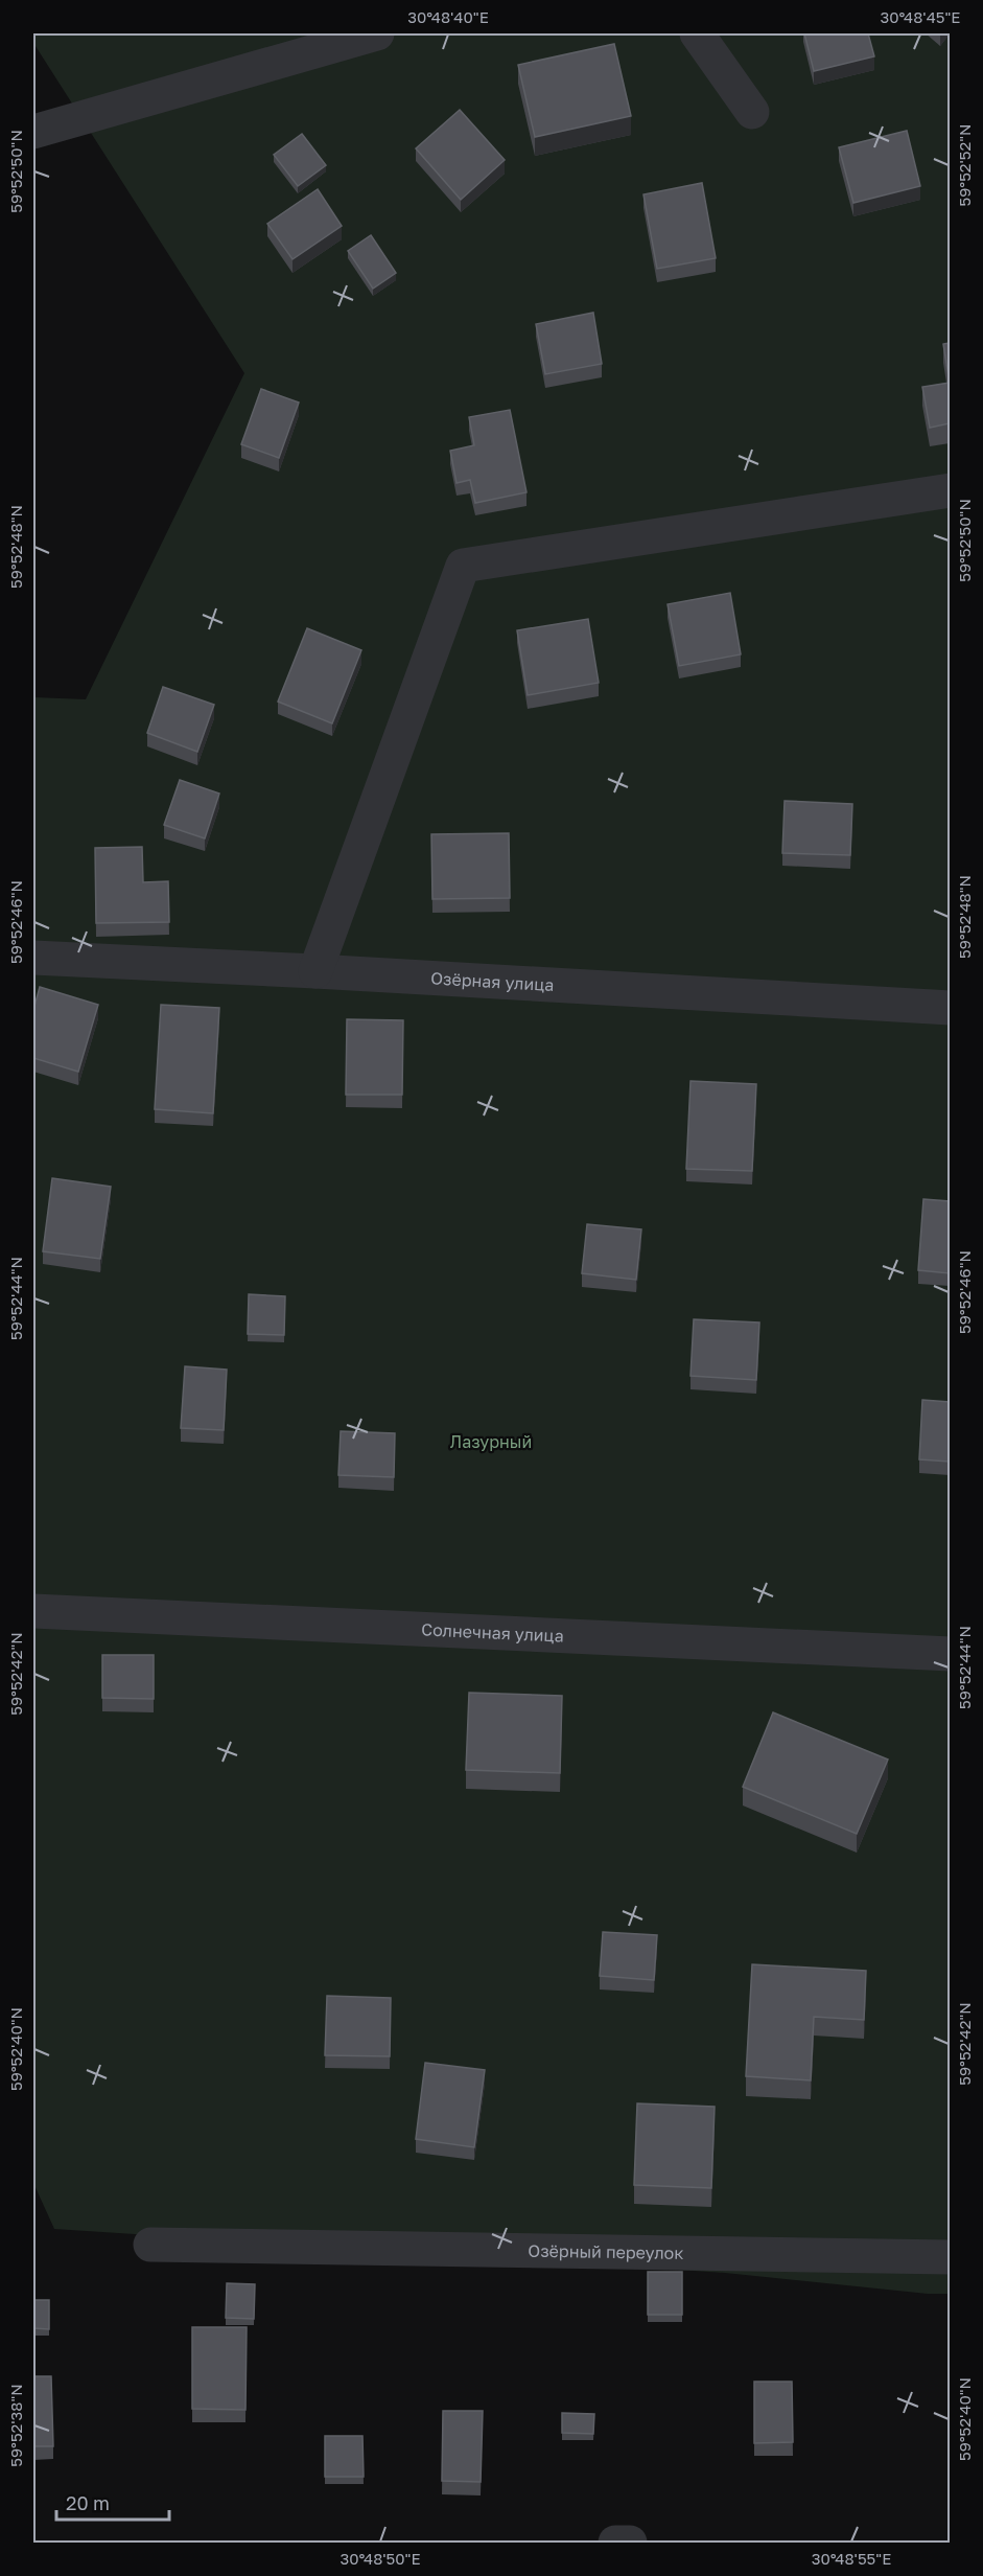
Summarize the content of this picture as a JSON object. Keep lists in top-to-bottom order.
{
  "streets": {
    "street": ["Озёрная улица", "Солнечная улица", "Озёрный переулок"]
  },
  "parks": ["Лазурный"],
  "scale_bar": "20 m",
  "coordinates": [
    "30°48'40\"E",
    "30°48'45\"E",
    "59°52'52\"N",
    "59°52'50\"N",
    "59°52'48\"N",
    "59°52'46\"N",
    "59°52'44\"N",
    "59°52'42\"N",
    "59°52'40\"N",
    "59°52'38\"N",
    "30°48'50\"E",
    "30°48'55\"E"
  ]
}
